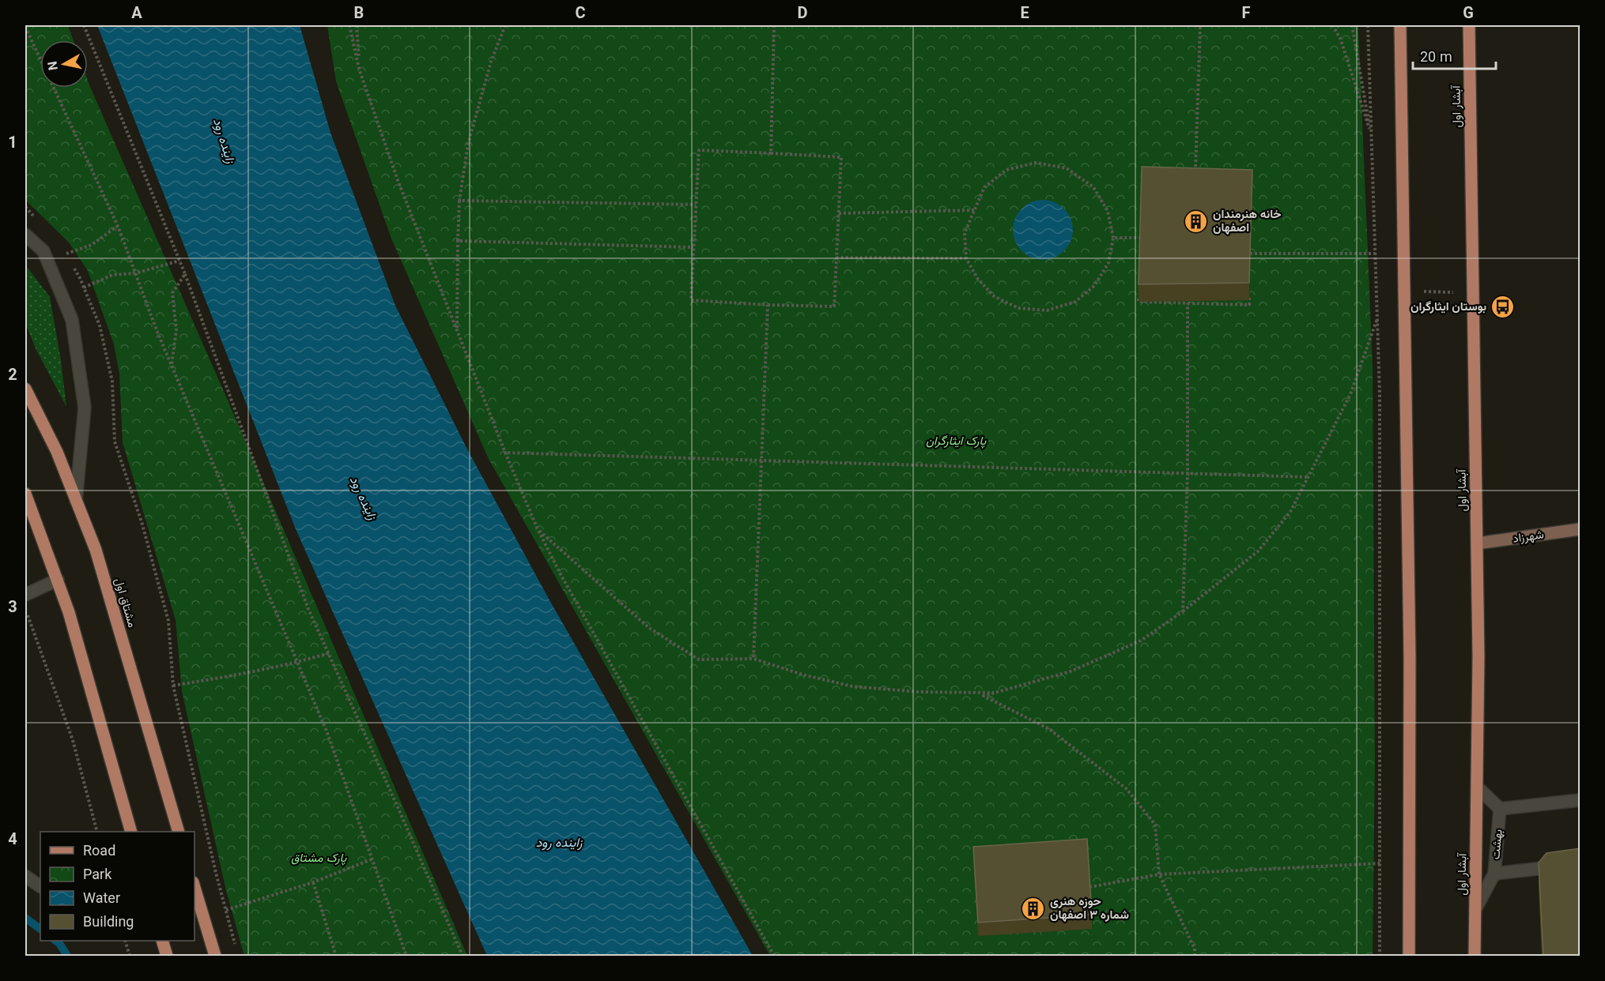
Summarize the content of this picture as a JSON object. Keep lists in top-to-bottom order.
{
  "streets": {
    "main road": ["آبشار اول", "مشتاق اول"],
    "street": ["شهرزاد", "بهشت"]
  },
  "crossings": [
    ["آبشار اول", "شهرزاد"]
  ],
  "water": ["زاینده رود"],
  "parks": ["پارک ایثارگران", "پارک مشتاق"],
  "places": {
    "building": ["خانه هنرمندان اصفهان", "حوزه هنری شماره ۳ اصفهان"],
    "bus stop": ["بوستان ایثارگران"]
  },
  "legend": [
    "Road",
    "Park",
    "Water",
    "Building"
  ],
  "scale_bar": "20 m",
  "north": "left",
  "grid": {
    "columns": [
      "A",
      "B",
      "C",
      "D",
      "E",
      "F",
      "G"
    ],
    "rows": [
      "1",
      "2",
      "3",
      "4"
    ]
  }
}
